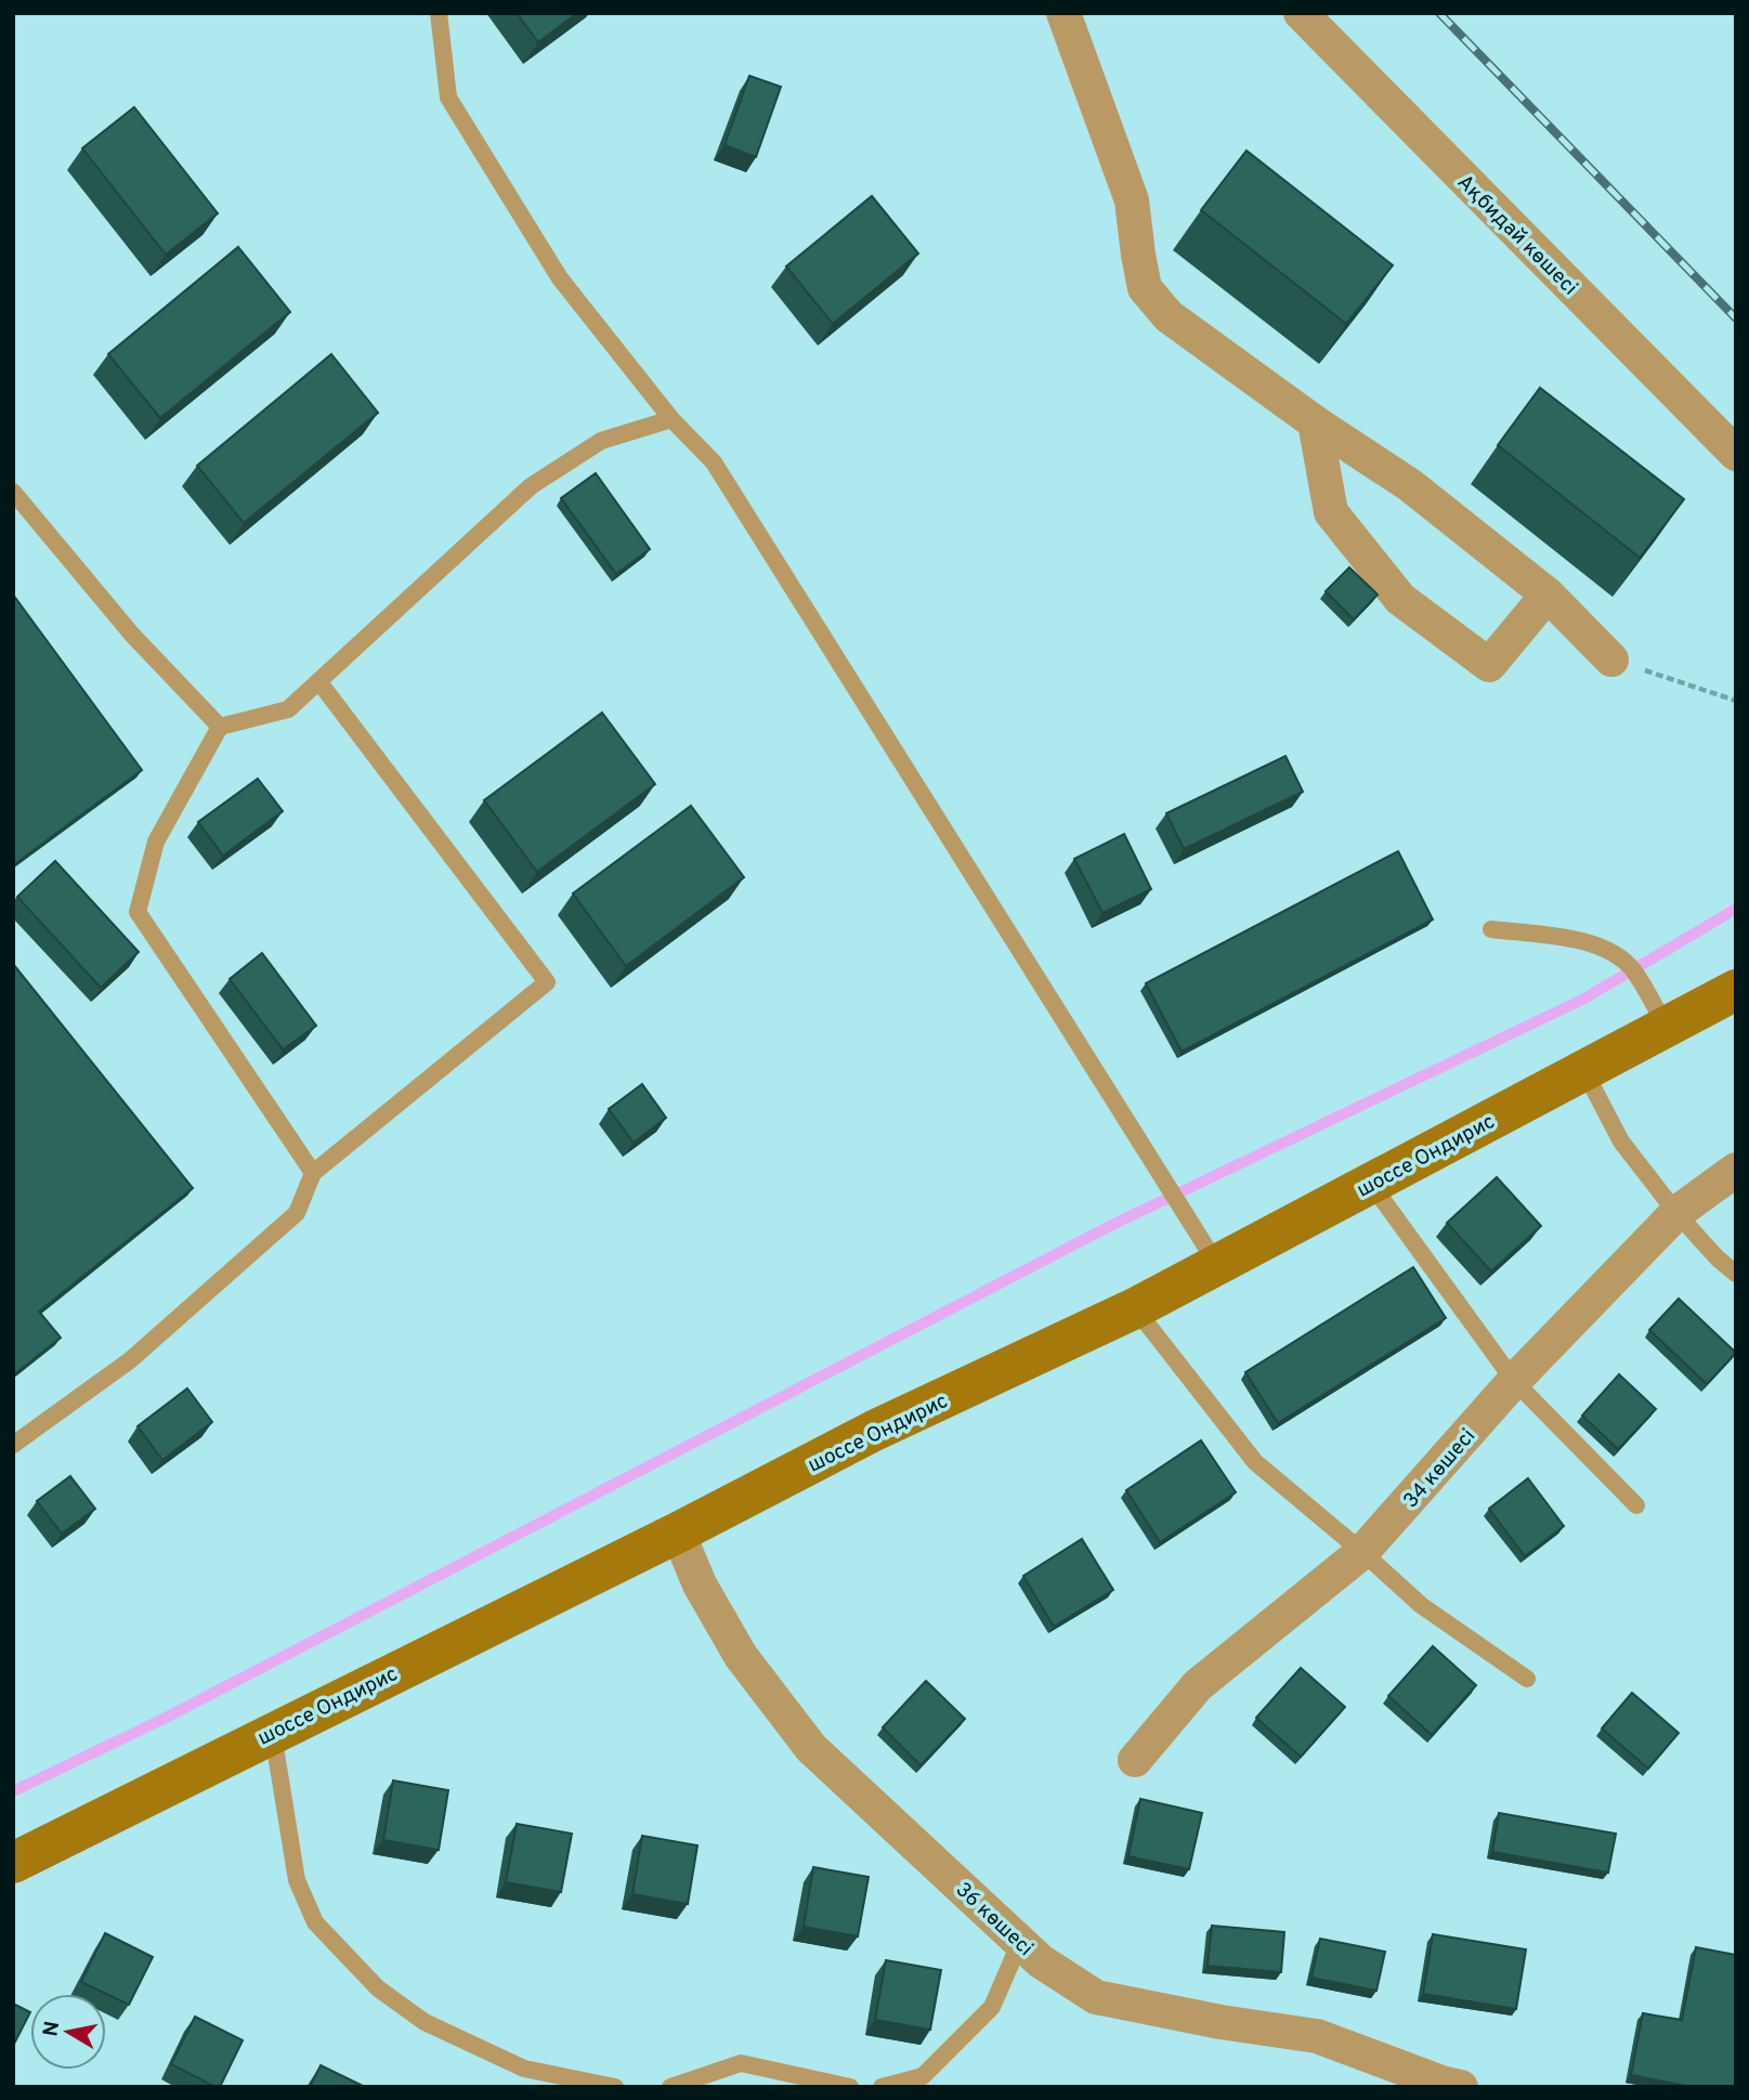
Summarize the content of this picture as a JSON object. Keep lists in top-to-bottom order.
{
  "streets": {
    "main road": ["шоссе Ондирис"],
    "street": ["Ақбидай көшесі", "34 көшесі", "36 көшесі"]
  },
  "crossings": [
    ["шоссе Ондирис", "36 көшесі"]
  ],
  "north": "left"
}
